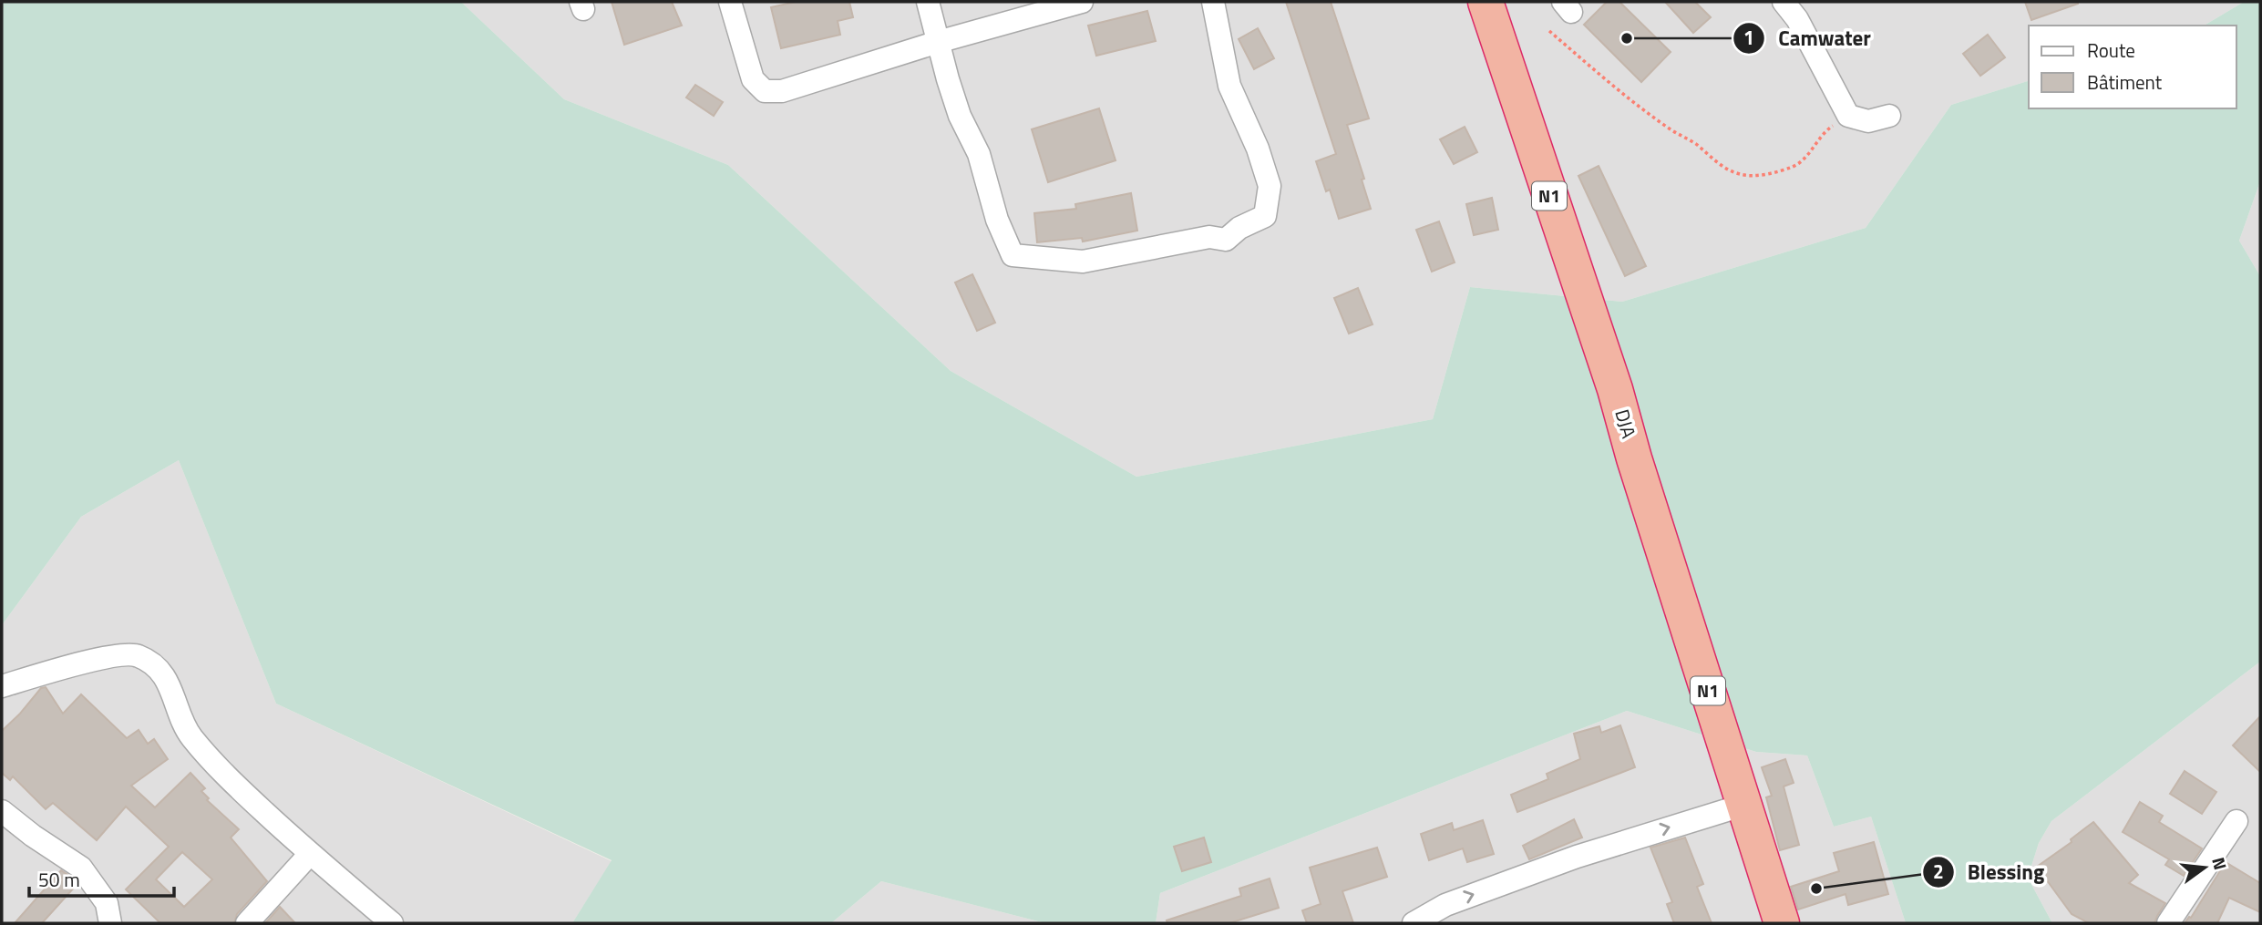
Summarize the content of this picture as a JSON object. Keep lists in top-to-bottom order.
{
  "streets": {
    "highway": ["N1", "DJA"]
  },
  "crossings": [
    ["N1", "DJA"]
  ],
  "places": ["Camwater", "Blessing"],
  "legend": ["Route", "Bâtiment"],
  "scale_bar": "50 m",
  "north": "right"
}
